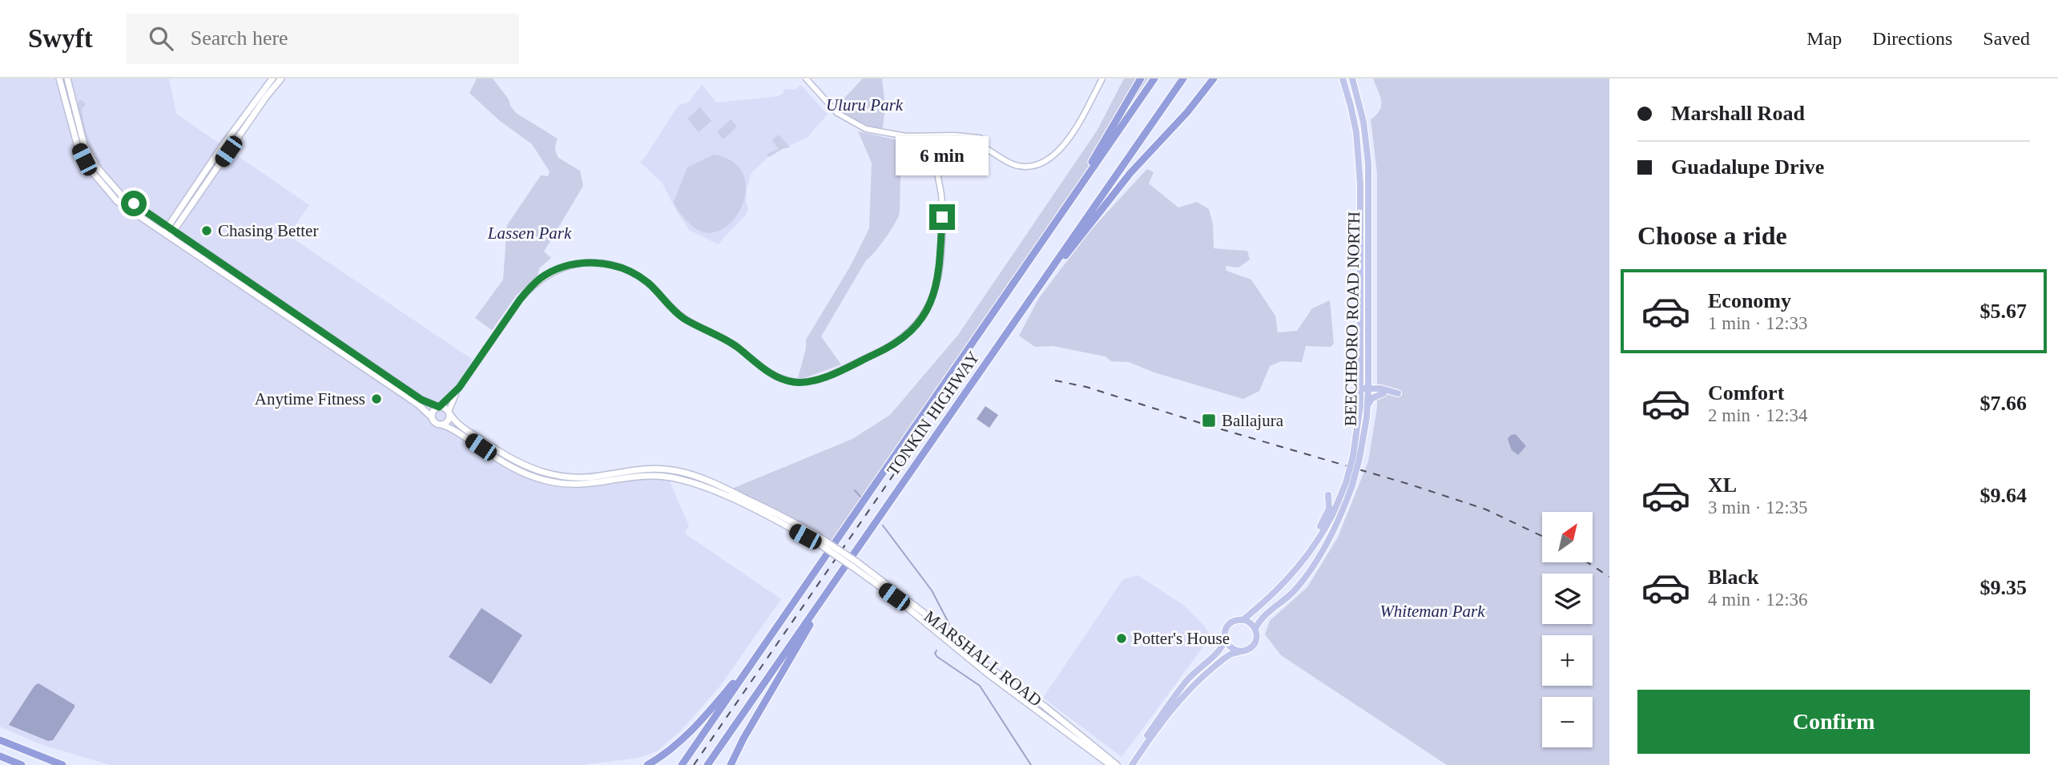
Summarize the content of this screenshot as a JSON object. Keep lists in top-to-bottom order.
{
  "streets": {
    "highway": ["TONKIN HIGHWAY"],
    "main road": ["BEECHBORO ROAD NORTH", "MARSHALL ROAD"]
  },
  "parks": ["Uluru Park", "Lassen Park", "Whiteman Park"],
  "places": {
    "other": ["Chasing Better", "Anytime Fitness", "Potter's House"],
    "transit": ["Ballajura"]
  },
  "north": "top right",
  "page": {
    "header": "Swyft",
    "search": "Search here",
    "nav": ["Map", "Directions", "Saved"],
    "banner": ["Marshall Road", "Guadalupe Drive"],
    "bubble": "6 min",
    "heading": "Choose a ride",
    "list": [
      {
        "name": "Economy",
        "note": "1 min · 12:33",
        "value": "$5.67"
      },
      {
        "name": "Comfort",
        "note": "2 min · 12:34",
        "value": "$7.66"
      },
      {
        "name": "XL",
        "note": "3 min · 12:35",
        "value": "$9.64"
      },
      {
        "name": "Black",
        "note": "4 min · 12:36",
        "value": "$9.35"
      }
    ],
    "map_buttons": ["+", "−"],
    "buttons": "Confirm"
  }
}
